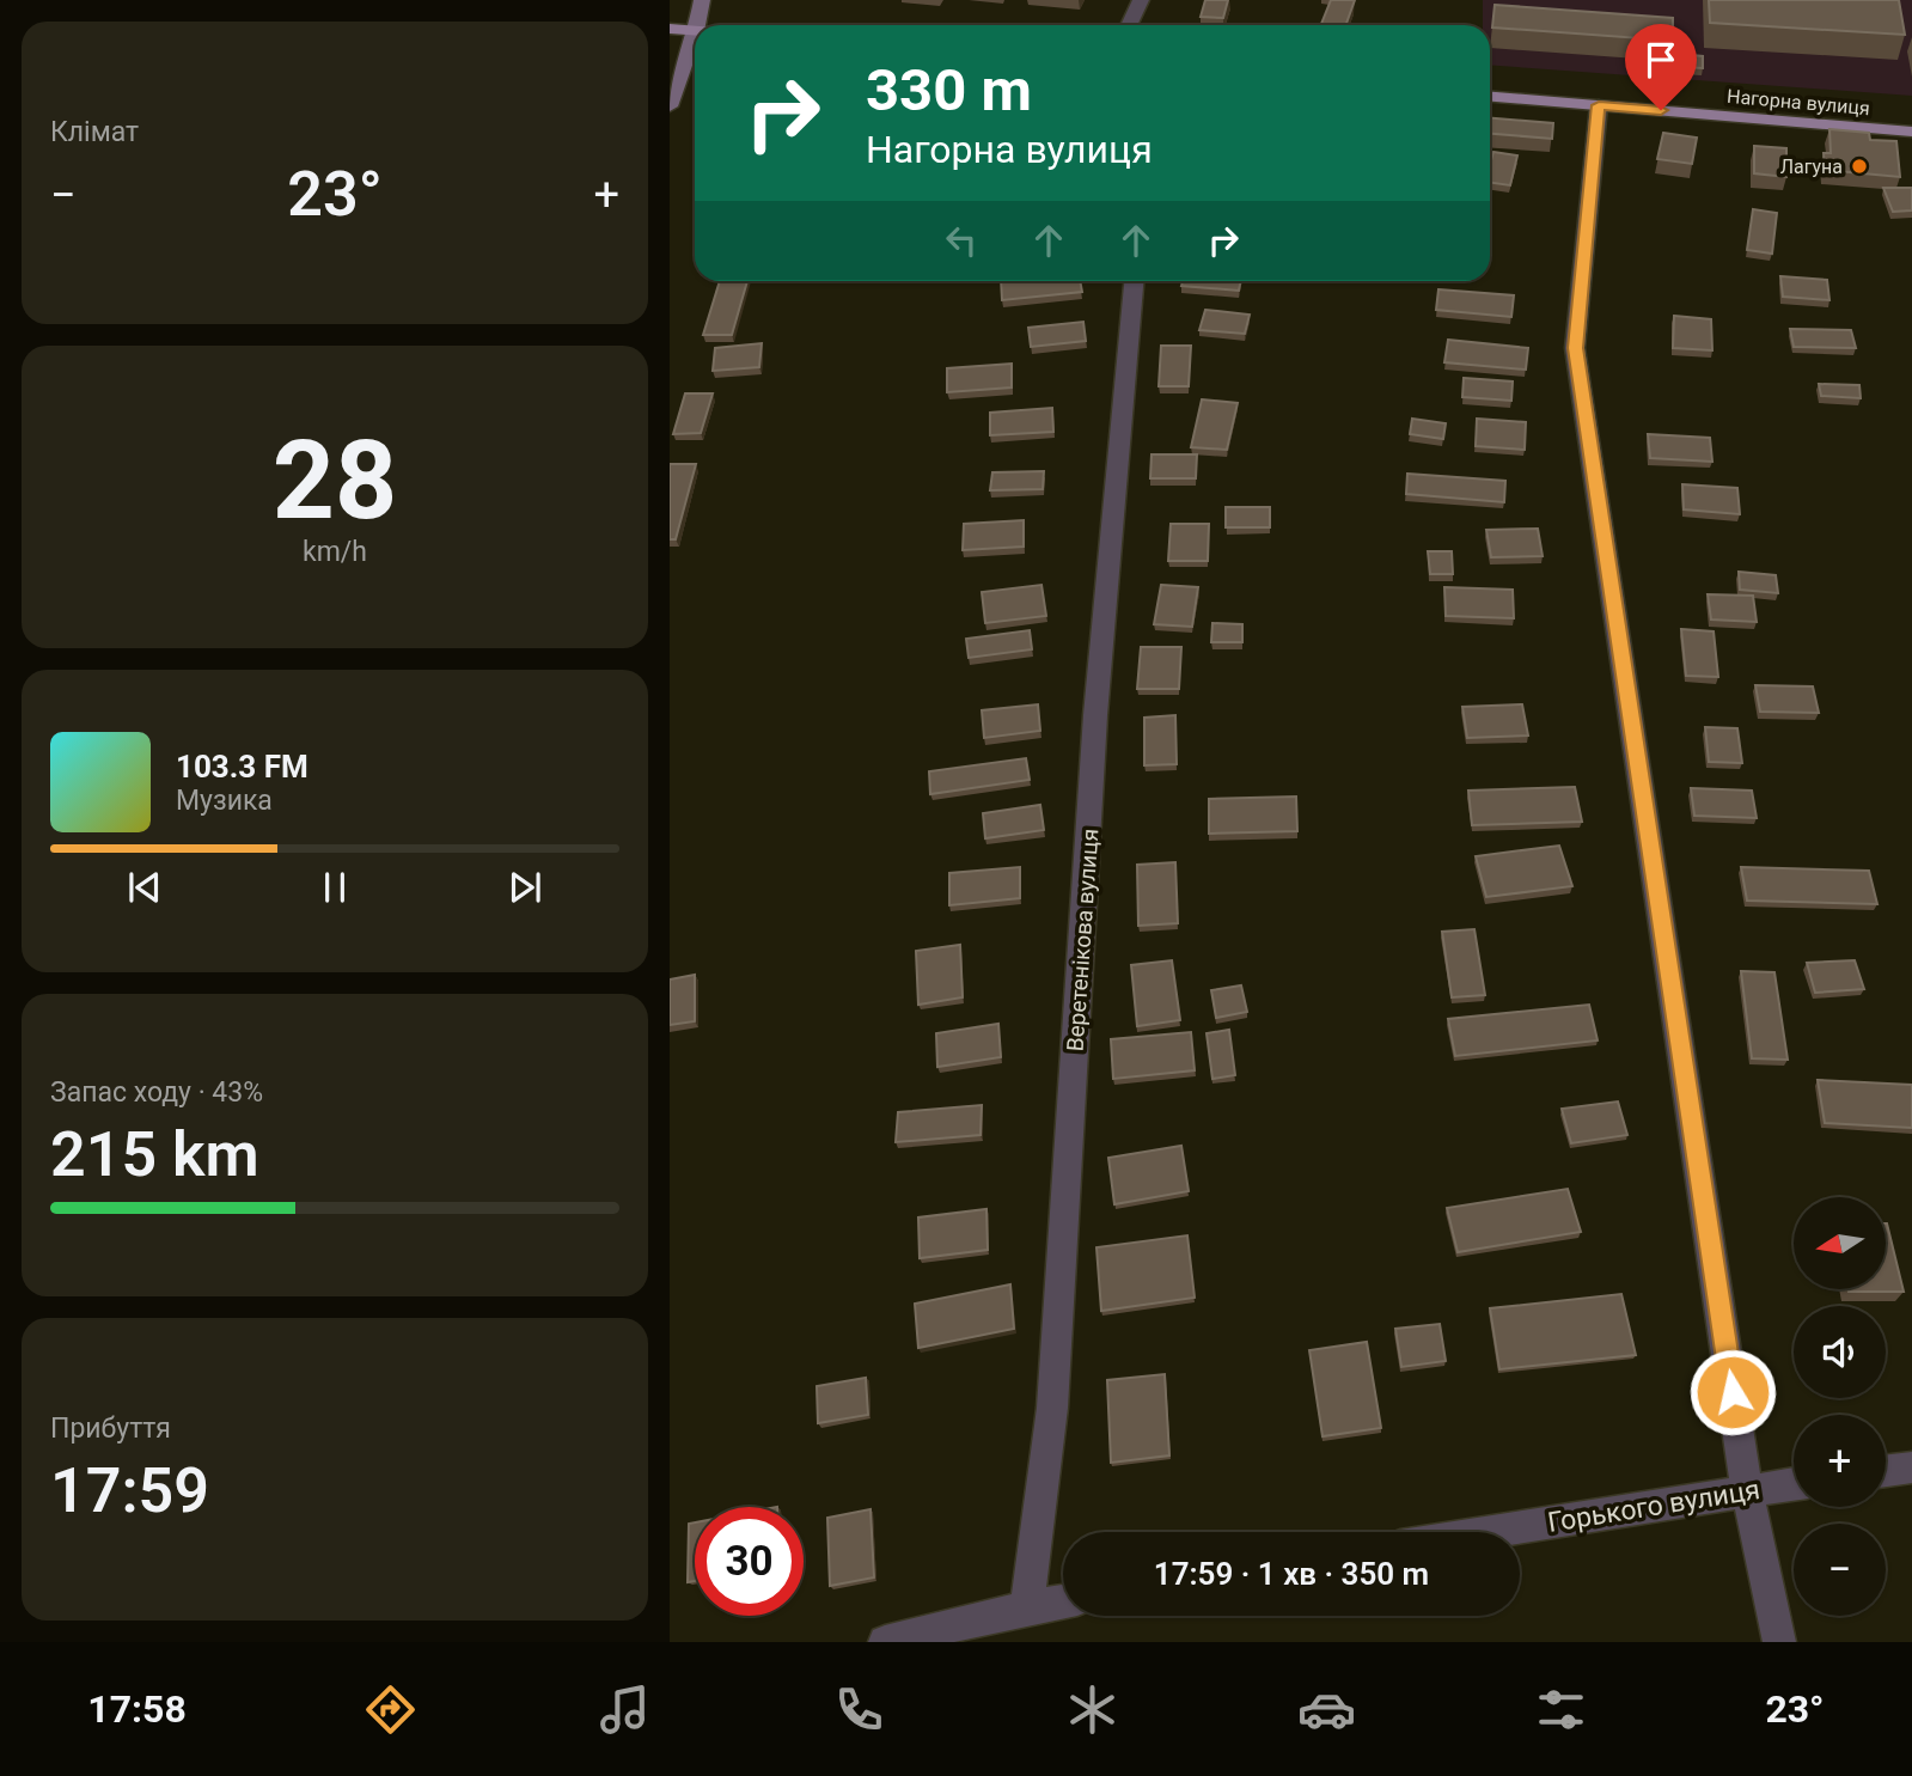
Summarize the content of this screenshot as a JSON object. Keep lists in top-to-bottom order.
{
  "streets": {
    "main road": ["Нагорна вулиця"],
    "street": ["Веретенікова вулиця", "Горького вулиця"]
  },
  "places": ["Лагуна"],
  "north": "left",
  "page": {
    "tile": [
      "Клімат",
      ["28", "km/h"],
      ["Запас ходу · 43%", "215 km"],
      ["Прибуття", "17:59"]
    ],
    "turn": ["330 m", "Нагорна вулиця"],
    "heat": ["−", "23°", "+"],
    "song": ["103.3 FM", "Музика"],
    "map_buttons": ["+", "−"],
    "limit": "30",
    "trip": "17:59 · 1 хв · 350 m",
    "tabs": ["17:58", "23°"]
  }
}
